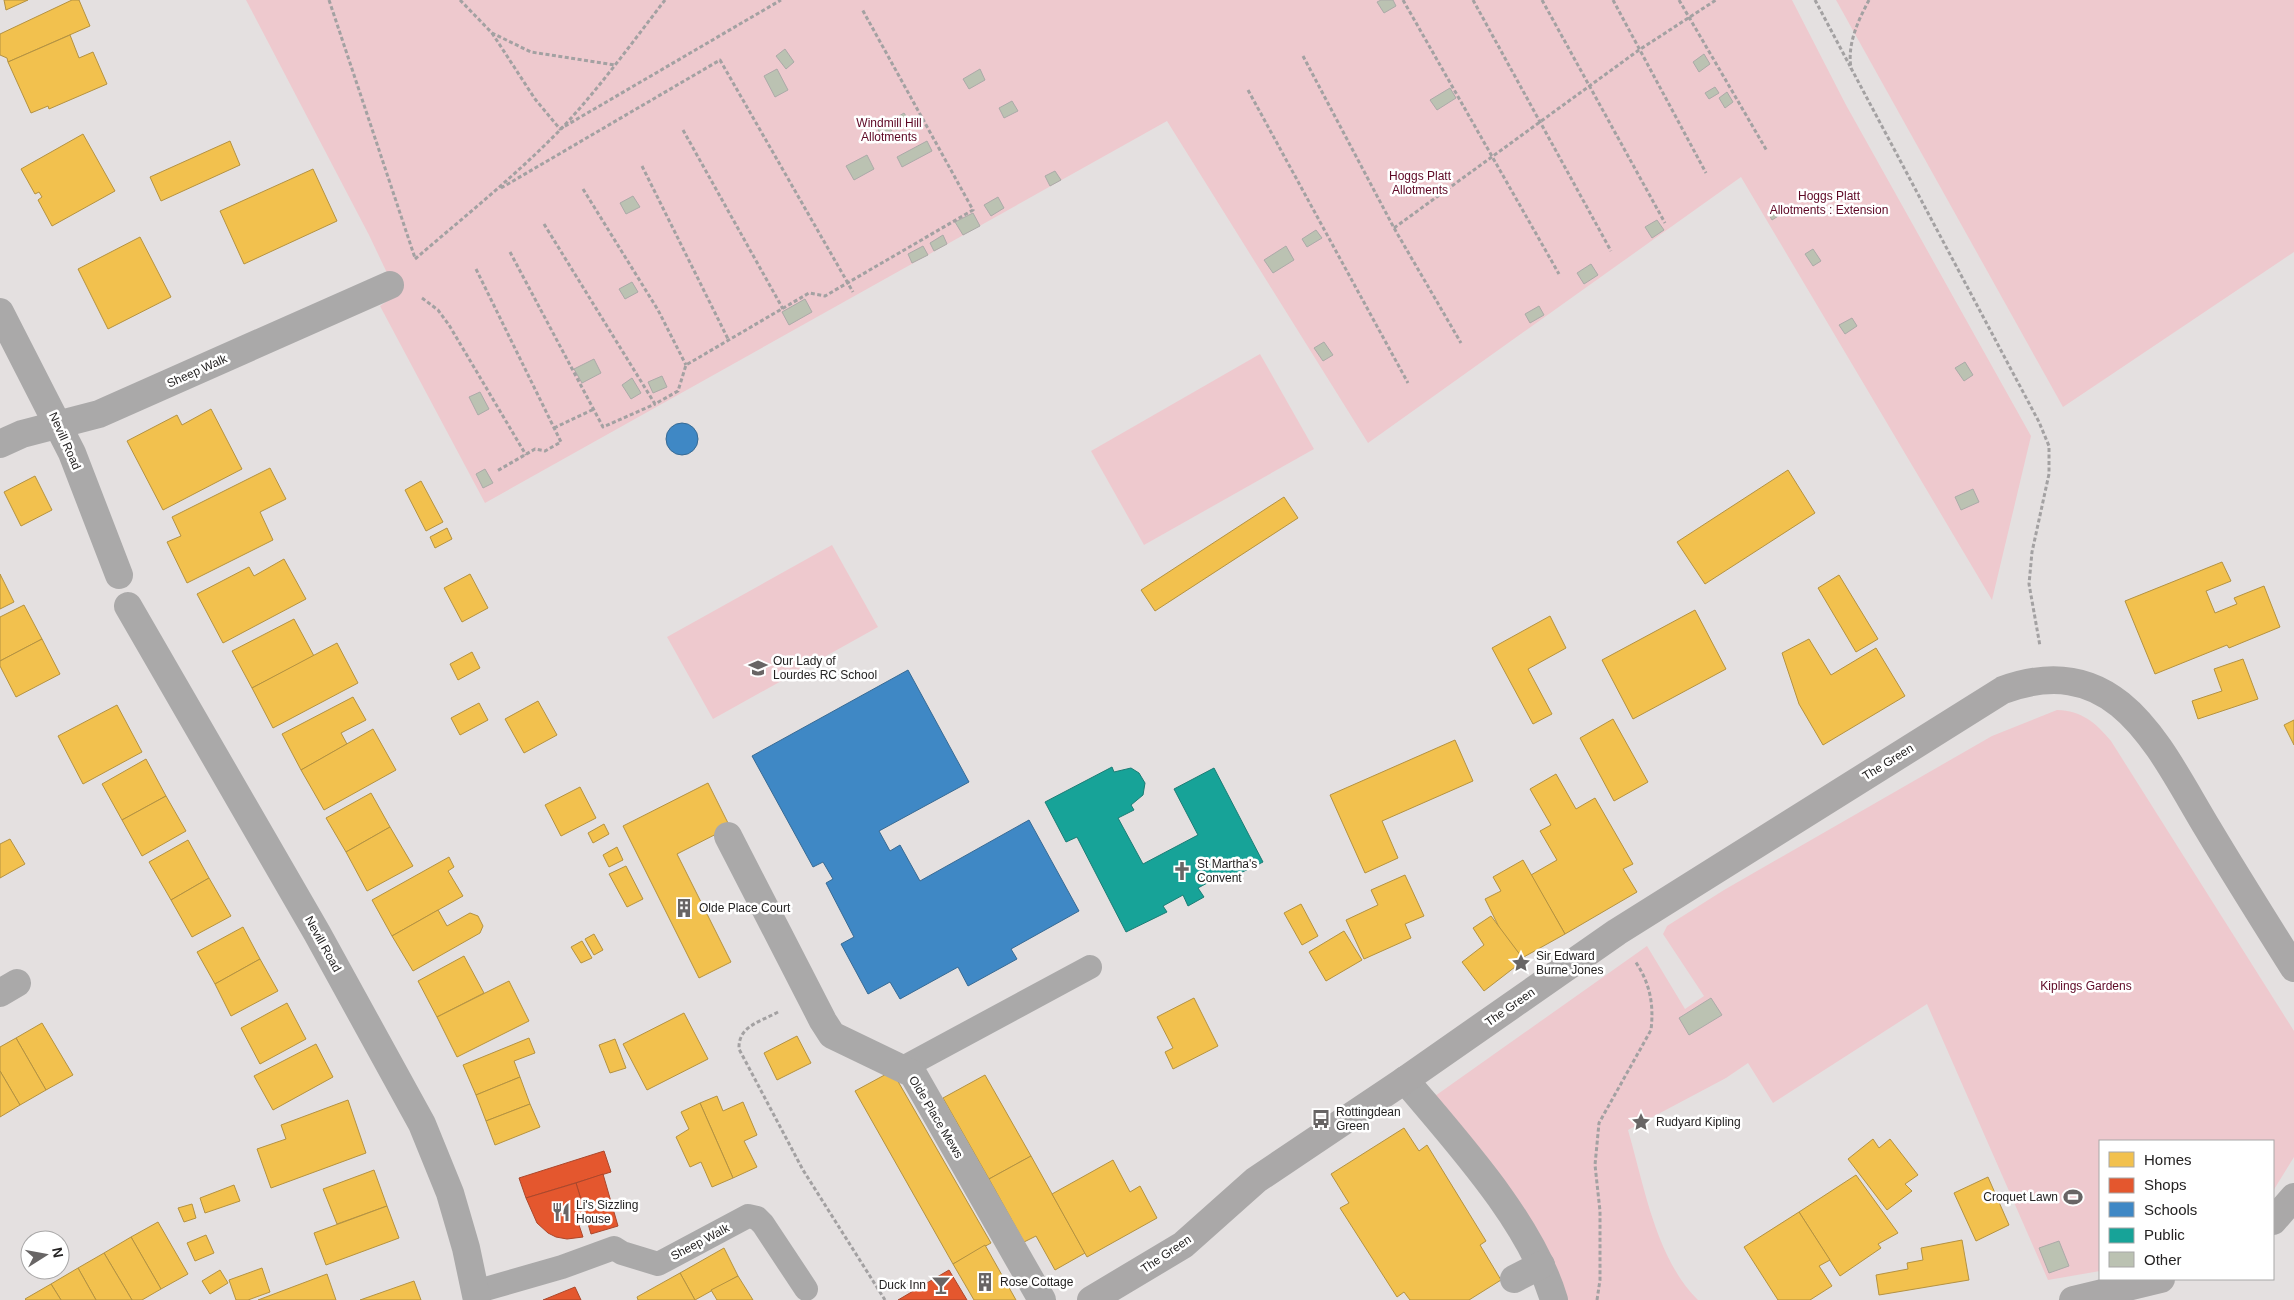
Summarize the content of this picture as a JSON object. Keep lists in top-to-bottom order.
{
  "streets": {
    "main road": ["The Green"],
    "street": ["Sheep Walk", "Nevill Road", "Olde Place Mews"]
  },
  "crossings": [
    ["Sheep Walk", "Nevill Road"]
  ],
  "parks": [
    "Windmill Hill Allotments",
    "Hoggs Platt Allotments",
    "Hoggs Platt Allotments : Extension",
    "Kiplings Gardens"
  ],
  "places": {
    "school or university": ["Our Lady of Lourdes RC School"],
    "church": ["St Martha's Convent"],
    "building": ["Olde Place Court", "Rose Cottage"],
    "place": ["Sir Edward Burne Jones", "Rudyard Kipling"],
    "bus stop": ["Rottingdean Green"],
    "sports": ["Croquet Lawn"],
    "restaurant": ["Li's Sizzling House"],
    "bar": ["Duck Inn"]
  },
  "legend": [
    "Homes",
    "Shops",
    "Schools",
    "Public",
    "Other"
  ],
  "north": "right"
}
